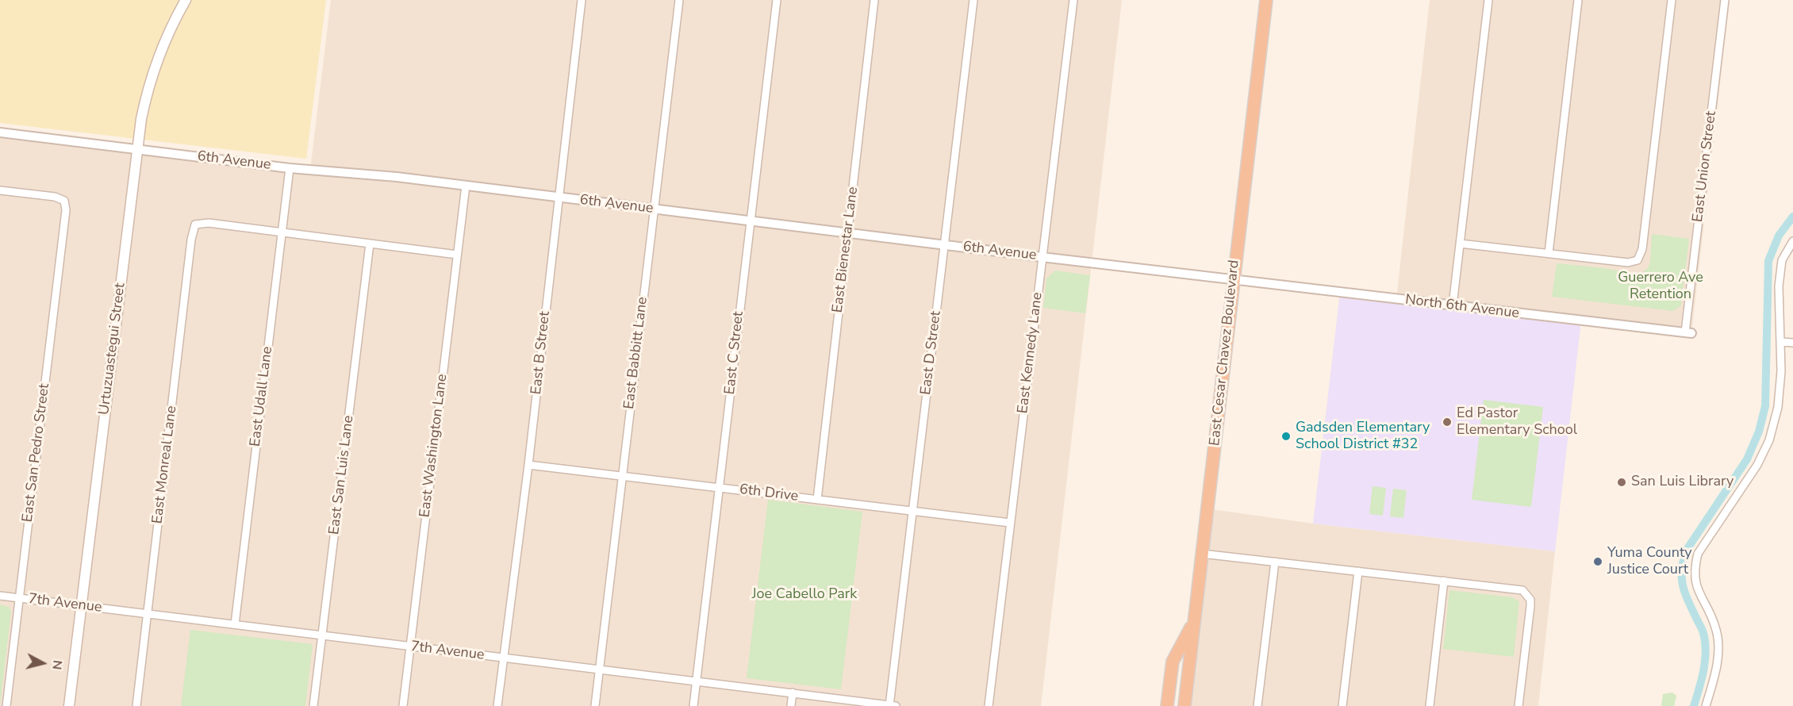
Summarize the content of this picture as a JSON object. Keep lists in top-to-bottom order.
{
  "streets": {
    "highway": ["East Cesar Chavez Boulevard"],
    "main road": ["Urtuzuastegui Street"],
    "street": [
      "6th Avenue",
      "East Union Street",
      "East Bienestar Lane",
      "North 6th Avenue",
      "East B Street",
      "East Babbitt Lane",
      "East C Street",
      "East D Street",
      "East Kennedy Lane",
      "East Udall Lane",
      "East Washington Lane",
      "East San Pedro Street",
      "East Monreal Lane",
      "East San Luis Lane",
      "6th Drive",
      "7th Avenue"
    ]
  },
  "crossings": [
    ["6th Avenue", "East Bienestar Lane"],
    ["6th Avenue", "North 6th Avenue"],
    ["6th Avenue", "Urtuzuastegui Street"],
    ["6th Avenue", "East B Street"],
    ["6th Avenue", "East Babbitt Lane"],
    ["6th Avenue", "East C Street"],
    ["6th Avenue", "East D Street"],
    ["6th Avenue", "East Kennedy Lane"],
    ["6th Avenue", "East Cesar Chavez Boulevard"],
    ["6th Avenue", "East Udall Lane"],
    ["6th Avenue", "East Washington Lane"],
    ["East Union Street", "North 6th Avenue"],
    ["East Bienestar Lane", "6th Drive"],
    ["North 6th Avenue", "East Cesar Chavez Boulevard"],
    ["Urtuzuastegui Street", "7th Avenue"],
    ["East B Street", "6th Drive"],
    ["East B Street", "7th Avenue"],
    ["East Babbitt Lane", "6th Drive"],
    ["East Babbitt Lane", "7th Avenue"],
    ["East C Street", "6th Drive"],
    ["East C Street", "7th Avenue"],
    ["East D Street", "6th Drive"],
    ["East D Street", "7th Avenue"],
    ["East Kennedy Lane", "6th Drive"],
    ["East Udall Lane", "East Monreal Lane"],
    ["East Udall Lane", "7th Avenue"],
    ["East Washington Lane", "7th Avenue"],
    ["East San Pedro Street", "7th Avenue"],
    ["East Monreal Lane", "7th Avenue"],
    ["East San Luis Lane", "7th Avenue"]
  ],
  "parks": ["Guerrero Ave Retention", "Joe Cabello Park"],
  "places": [
    "Ed Pastor Elementary School",
    "Gadsden Elementary School District #32",
    "San Luis Library",
    "Yuma County Justice Court"
  ],
  "north": "right"
}
